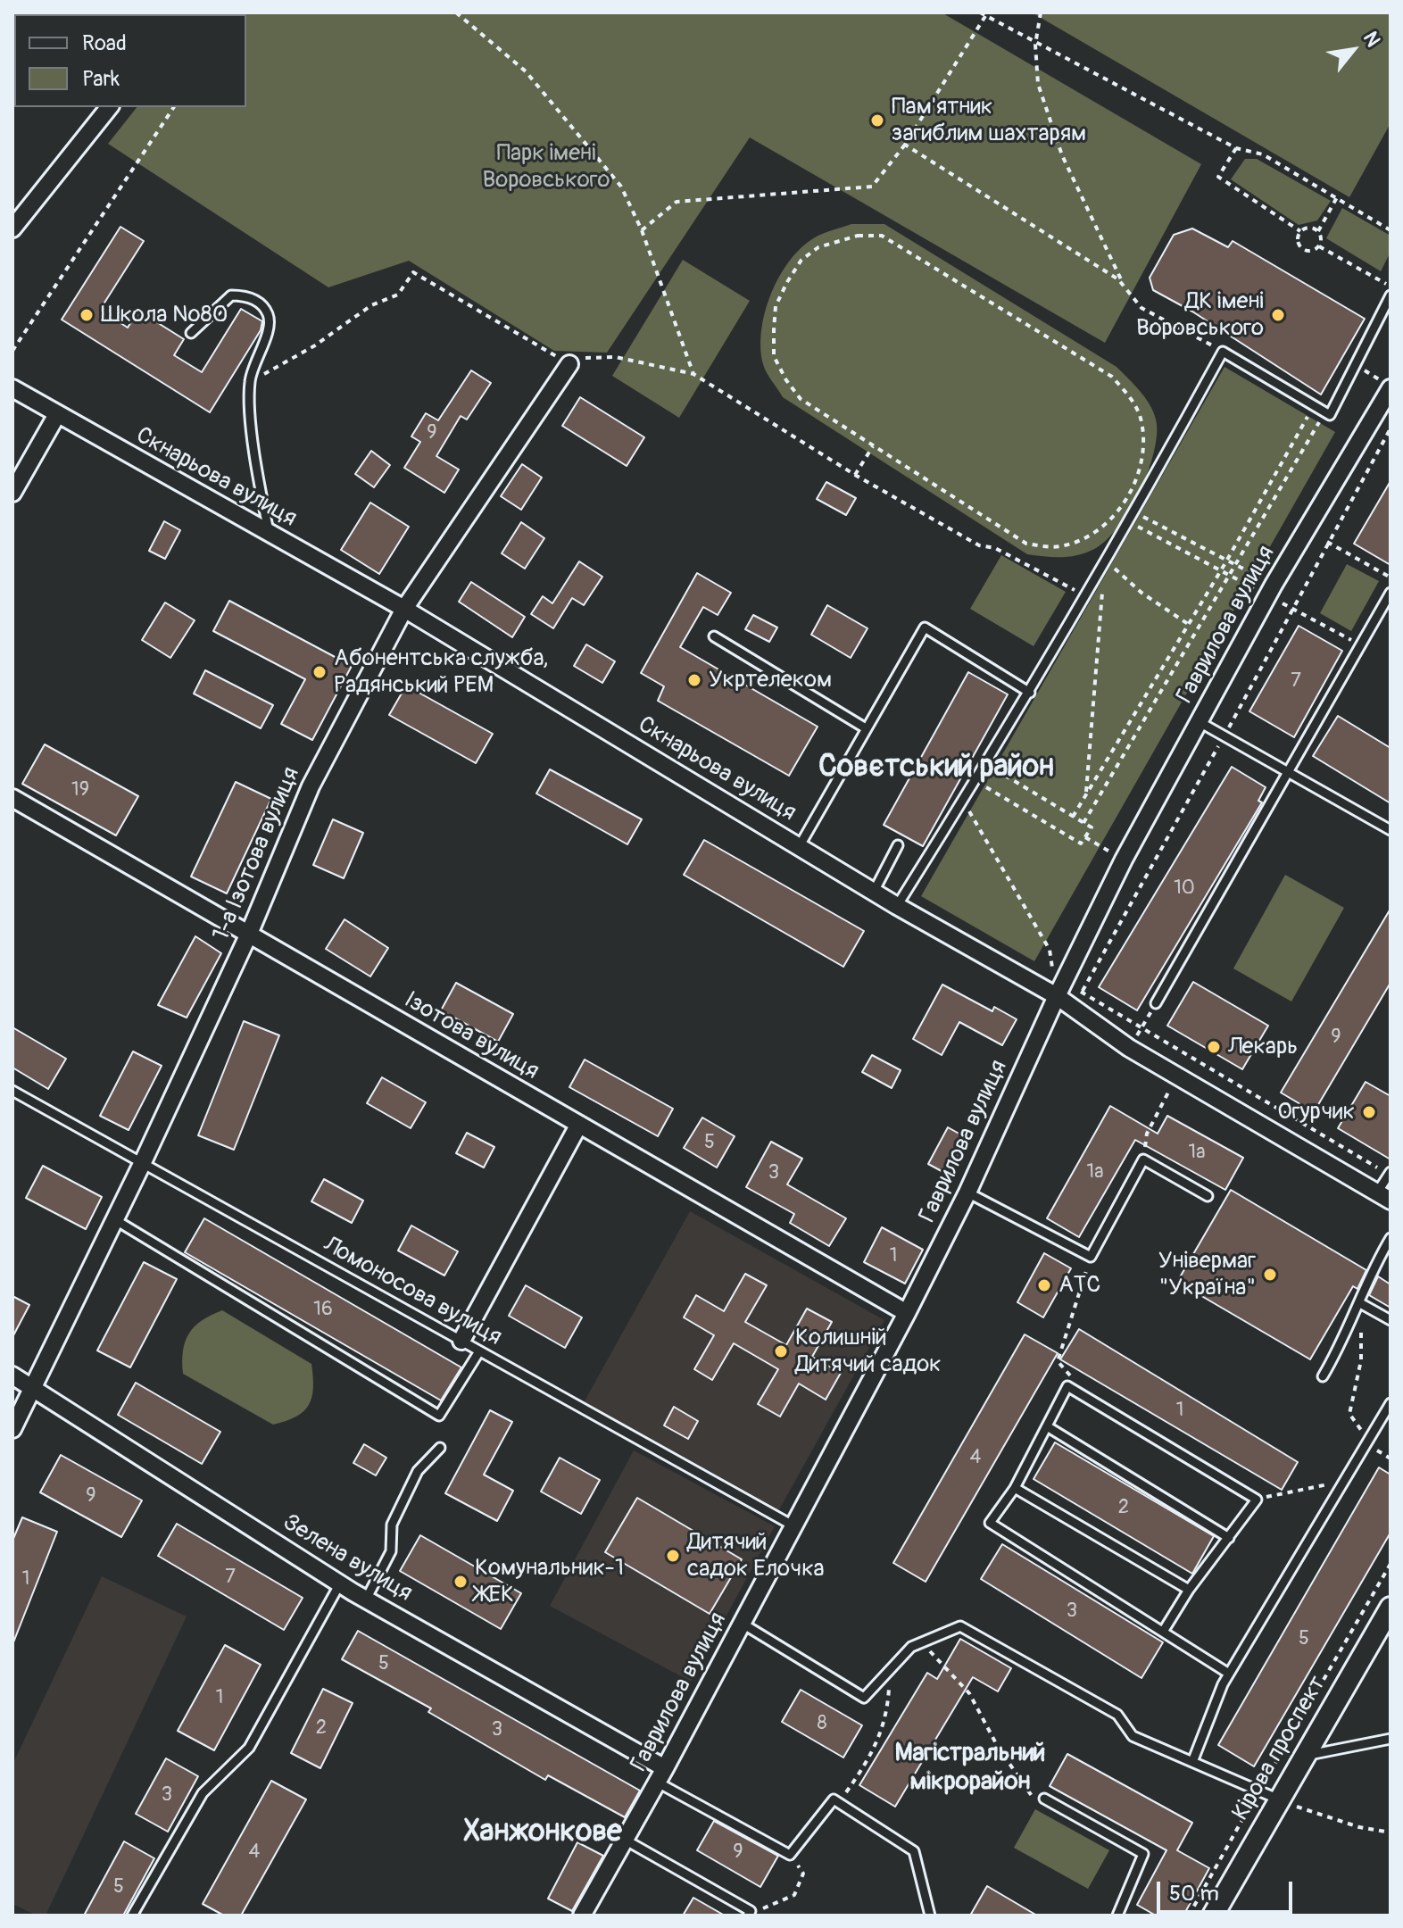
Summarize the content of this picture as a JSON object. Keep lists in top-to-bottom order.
{
  "streets": {
    "street": [
      "Скнарьова вулиця",
      "Гаврилова вулиця",
      "1-а Ізотова вулиця",
      "Ізотова вулиця",
      "Зелена вулиця",
      "Кірова проспект"
    ],
    "lane": ["Ломоносова вулиця"]
  },
  "crossings": [
    ["Скнарьова вулиця", "Гаврилова вулиця"],
    ["Скнарьова вулиця", "1-а Ізотова вулиця"],
    ["Гаврилова вулиця", "Ізотова вулиця"],
    ["Гаврилова вулиця", "Ломоносова вулиця"],
    ["Гаврилова вулиця", "Зелена вулиця"],
    ["1-а Ізотова вулиця", "Ізотова вулиця"],
    ["1-а Ізотова вулиця", "Ломоносова вулиця"],
    ["1-а Ізотова вулиця", "Зелена вулиця"]
  ],
  "districts": ["Совєтський район", "Магістральний мікрорайон", "Ханжонкове"],
  "parks": ["Парк імені Воровського"],
  "places": [
    "Пам'ятник загиблим шахтарям",
    "Школа №80",
    "ДК імені Воровського",
    "Абонентська служба, Радянський РЕМ",
    "Укртелеком",
    "Лекарь",
    "Огурчик",
    "Універмаг \"Україна\"",
    "АТС",
    "Колишній Дитячий садок",
    "Дитячий садок Елочка",
    "Комунальник-1 ЖЕК"
  ],
  "house_numbers": [
    "9",
    "7",
    "19",
    "10",
    "9",
    "5",
    "1а",
    "1а",
    "3",
    "1",
    "16",
    "1",
    "4",
    "9",
    "2",
    "7",
    "1",
    "3",
    "5",
    "5",
    "1",
    "8",
    "2",
    "3",
    "3",
    "4",
    "9",
    "5"
  ],
  "legend": ["Road", "Park"],
  "scale_bar": "50 m",
  "north": "top right"
}
